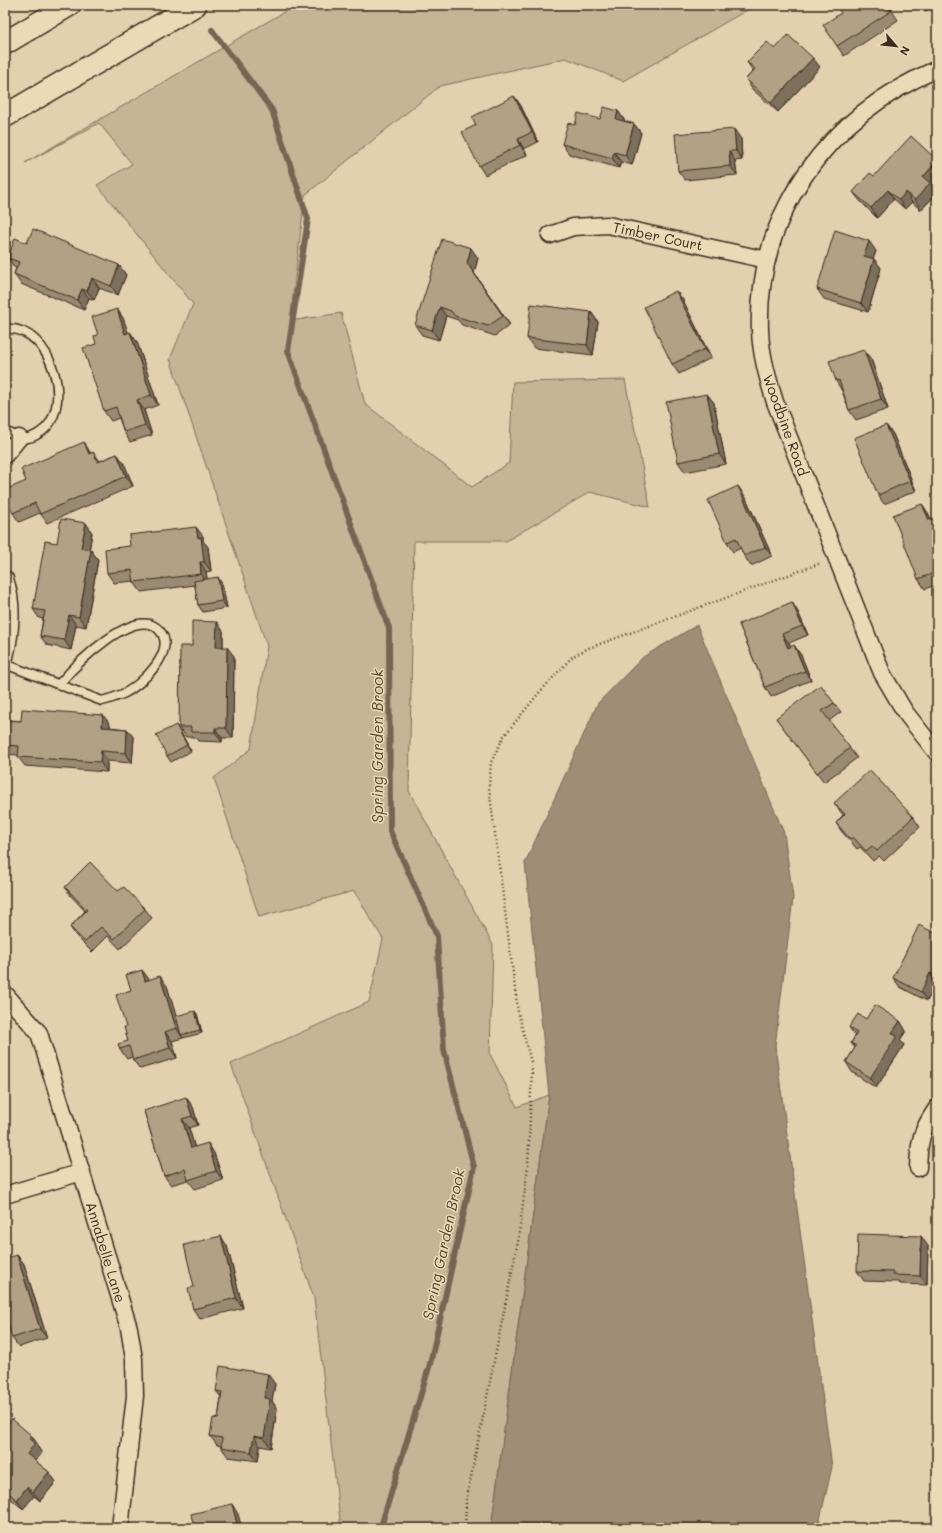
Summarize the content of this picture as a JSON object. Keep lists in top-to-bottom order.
{
  "streets": {
    "street": ["Timber Court", "Woodbine Road", "Annabelle Lane"]
  },
  "crossings": [
    ["Timber Court", "Woodbine Road"]
  ],
  "water": ["Spring Garden Brook"],
  "north": "bottom right"
}
